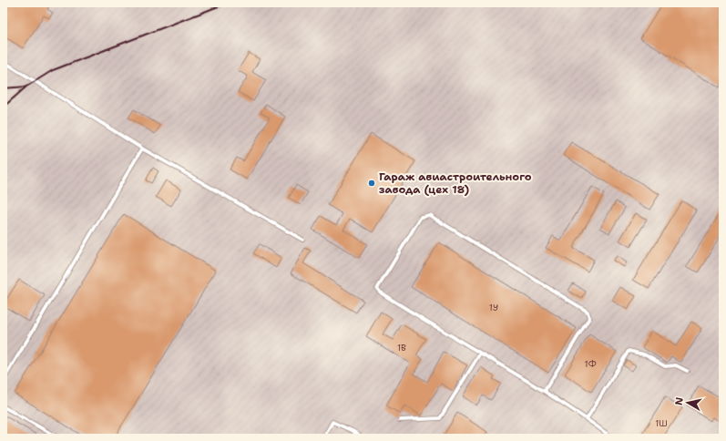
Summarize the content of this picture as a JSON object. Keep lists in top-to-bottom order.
{
  "places": ["Гараж авиастроительного завода (цех 18)"],
  "house_numbers": [
    "1У",
    "1В",
    "1Ф",
    "1Ш"
  ],
  "north": "left"
}
